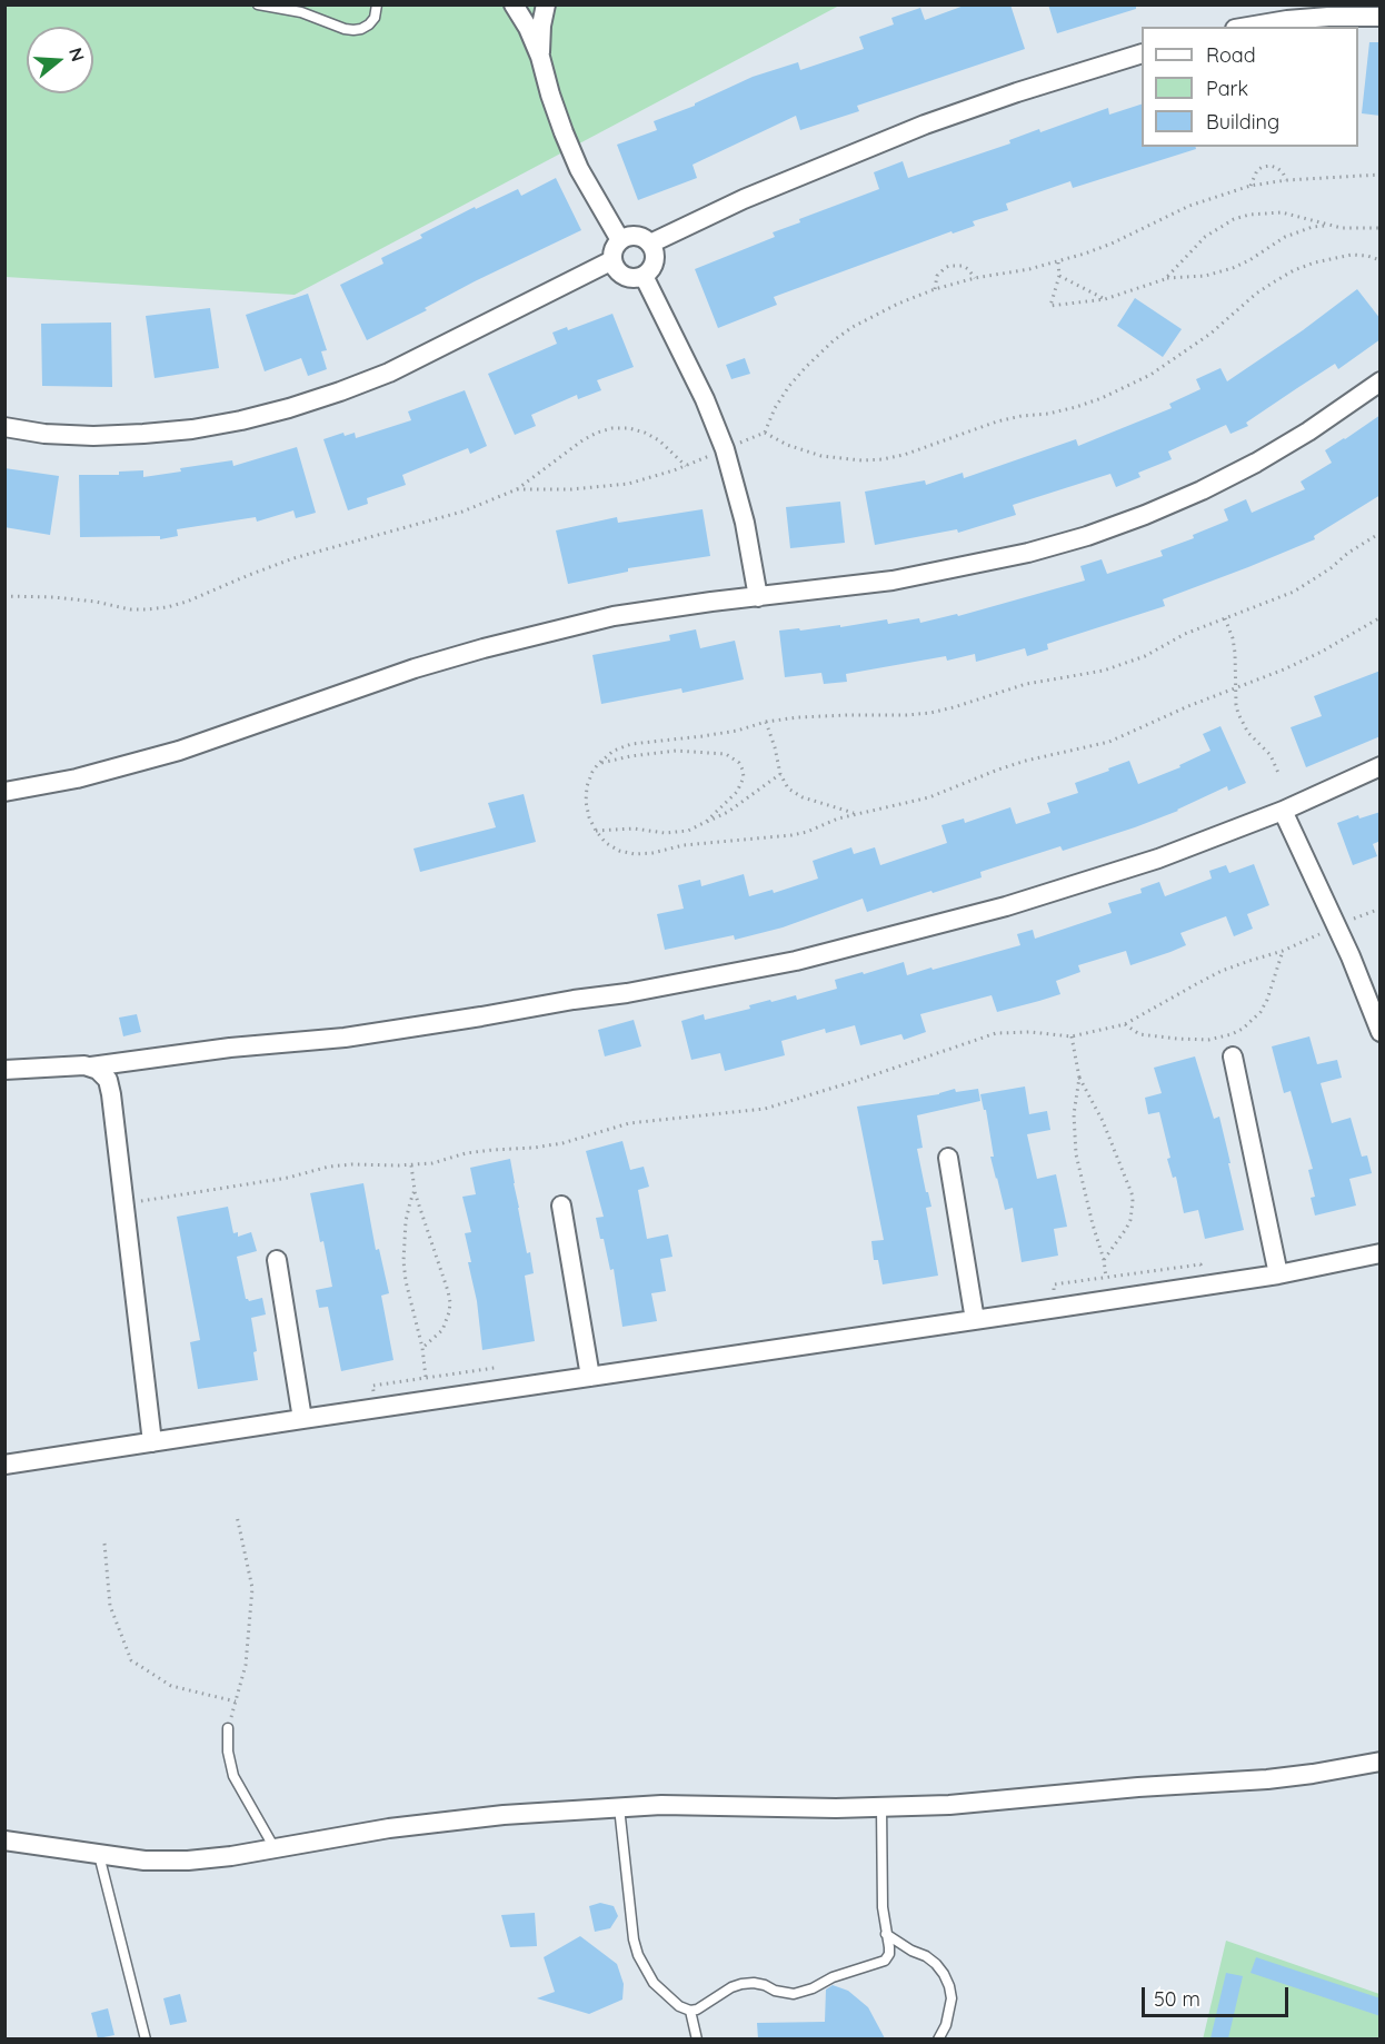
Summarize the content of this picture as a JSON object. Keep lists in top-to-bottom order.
{
  "legend": ["Road", "Park", "Building"],
  "scale_bar": "50 m",
  "north": "right"
}
